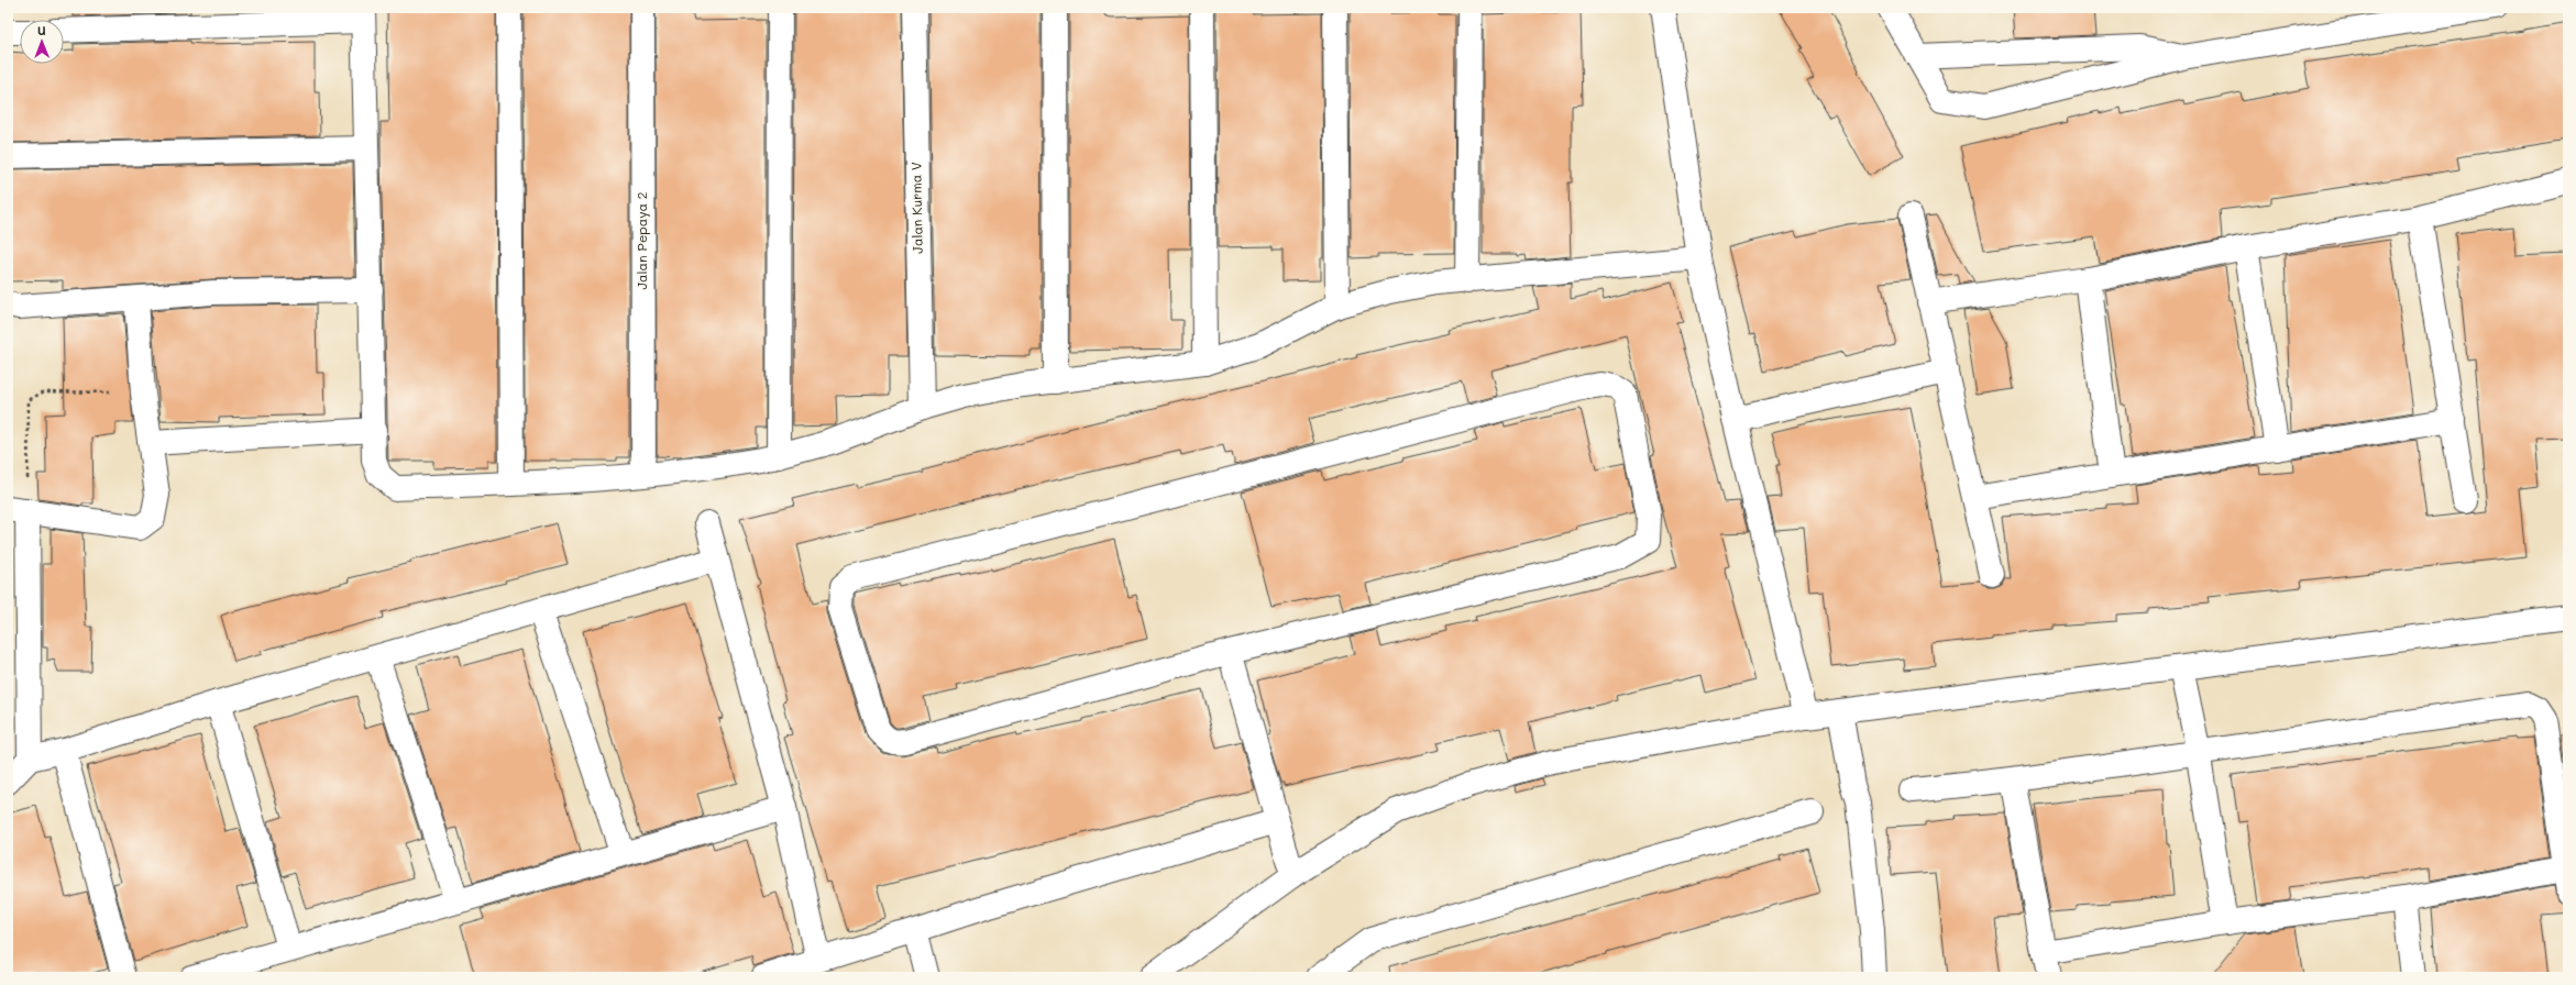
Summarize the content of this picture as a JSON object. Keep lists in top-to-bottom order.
{
  "streets": {
    "street": ["Jalan Kurma V", "Jalan Pepaya 2"]
  },
  "north": "top"
}
